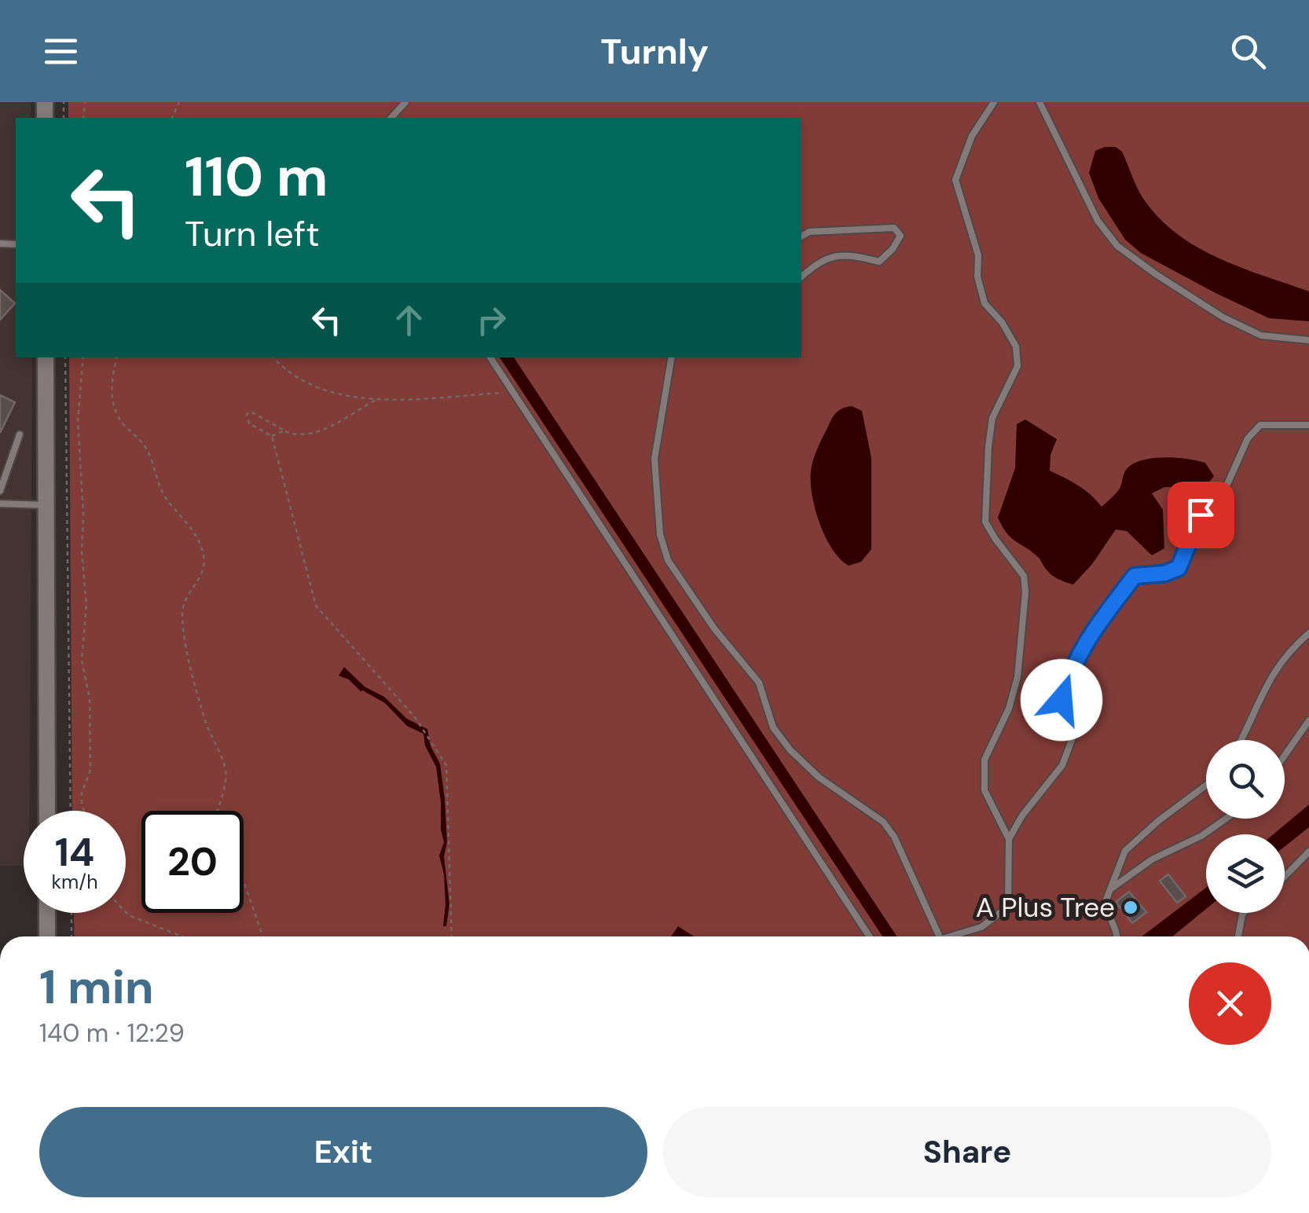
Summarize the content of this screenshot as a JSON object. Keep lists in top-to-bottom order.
{
  "places": ["A Plus Tree"],
  "page": {
    "header": "Turnly",
    "turn": ["110 m", "Turn left"],
    "speed": "14 km/h",
    "limit": "20",
    "heading": ["1 min", "140 m · 12:29"],
    "buttons": ["Exit", "Share"]
  }
}
